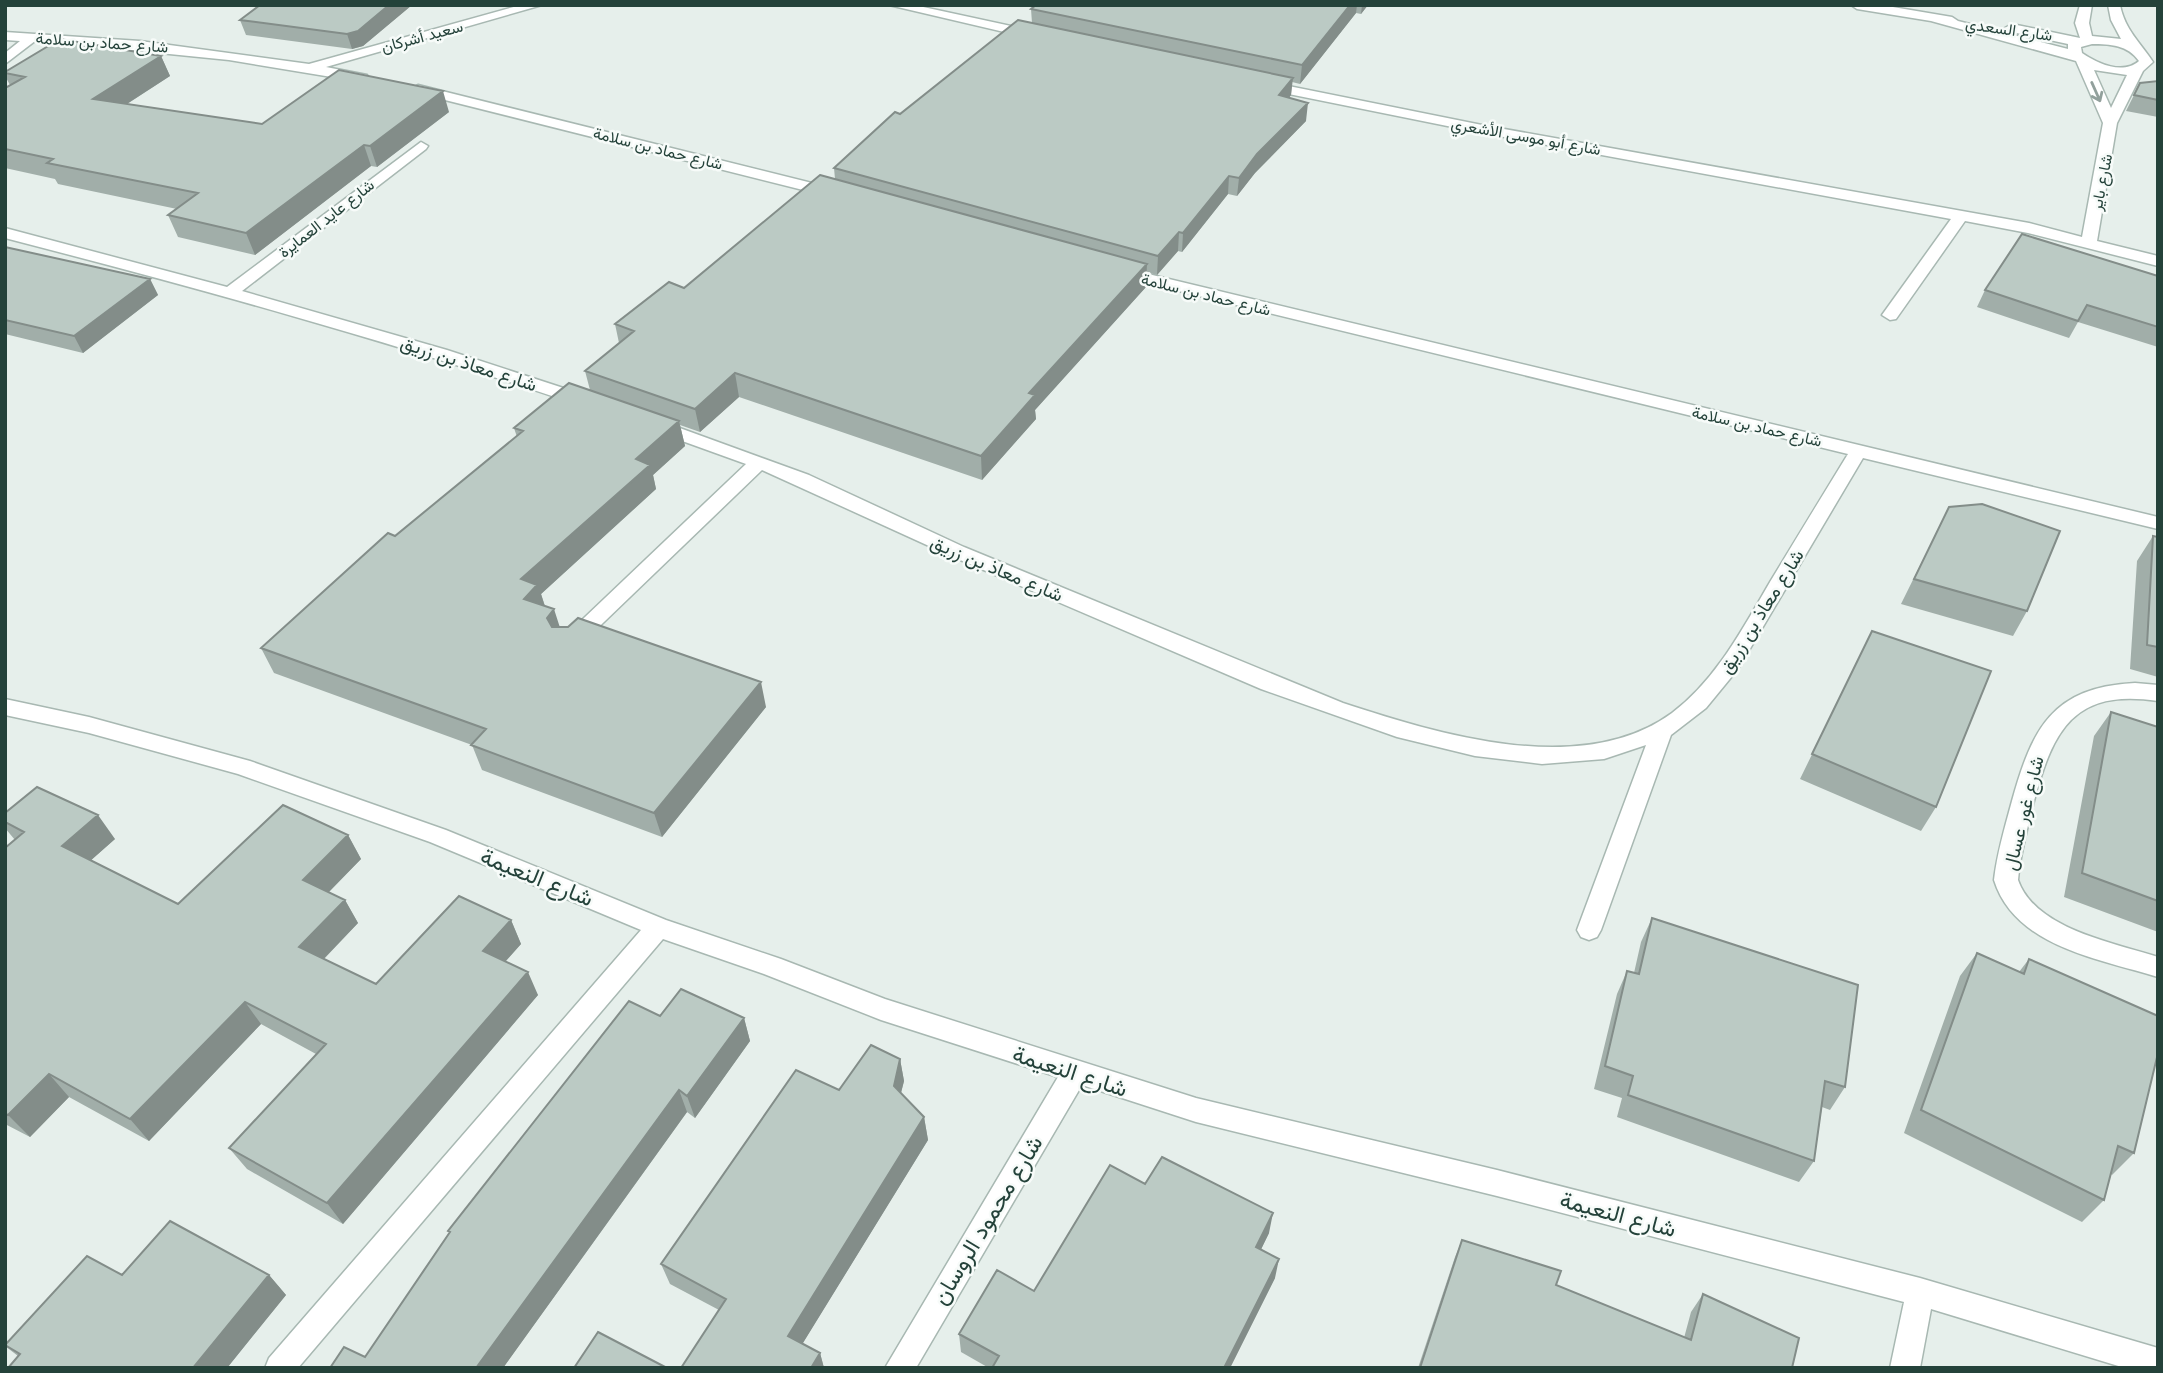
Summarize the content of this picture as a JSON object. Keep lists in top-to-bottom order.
{
  "streets": {
    "street": [
      "شارع السعدي",
      "سعيد أشركان",
      "شارع حماد بن سلامة",
      "شارع أبو موسى الأشعري",
      "شارع باير",
      "شارع عايد العمايرة",
      "شارع معاذ بن زريق",
      "شارع غور عسال",
      "شارع النعيمة",
      "شارع محمود الروسان"
    ]
  },
  "crossings": [
    ["سعيد أشركان", "شارع حماد بن سلامة"],
    ["شارع حماد بن سلامة", "شارع معاذ بن زريق"],
    ["شارع أبو موسى الأشعري", "شارع باير"],
    ["شارع عايد العمايرة", "شارع معاذ بن زريق"],
    ["شارع النعيمة", "شارع محمود الروسان"]
  ]
}
